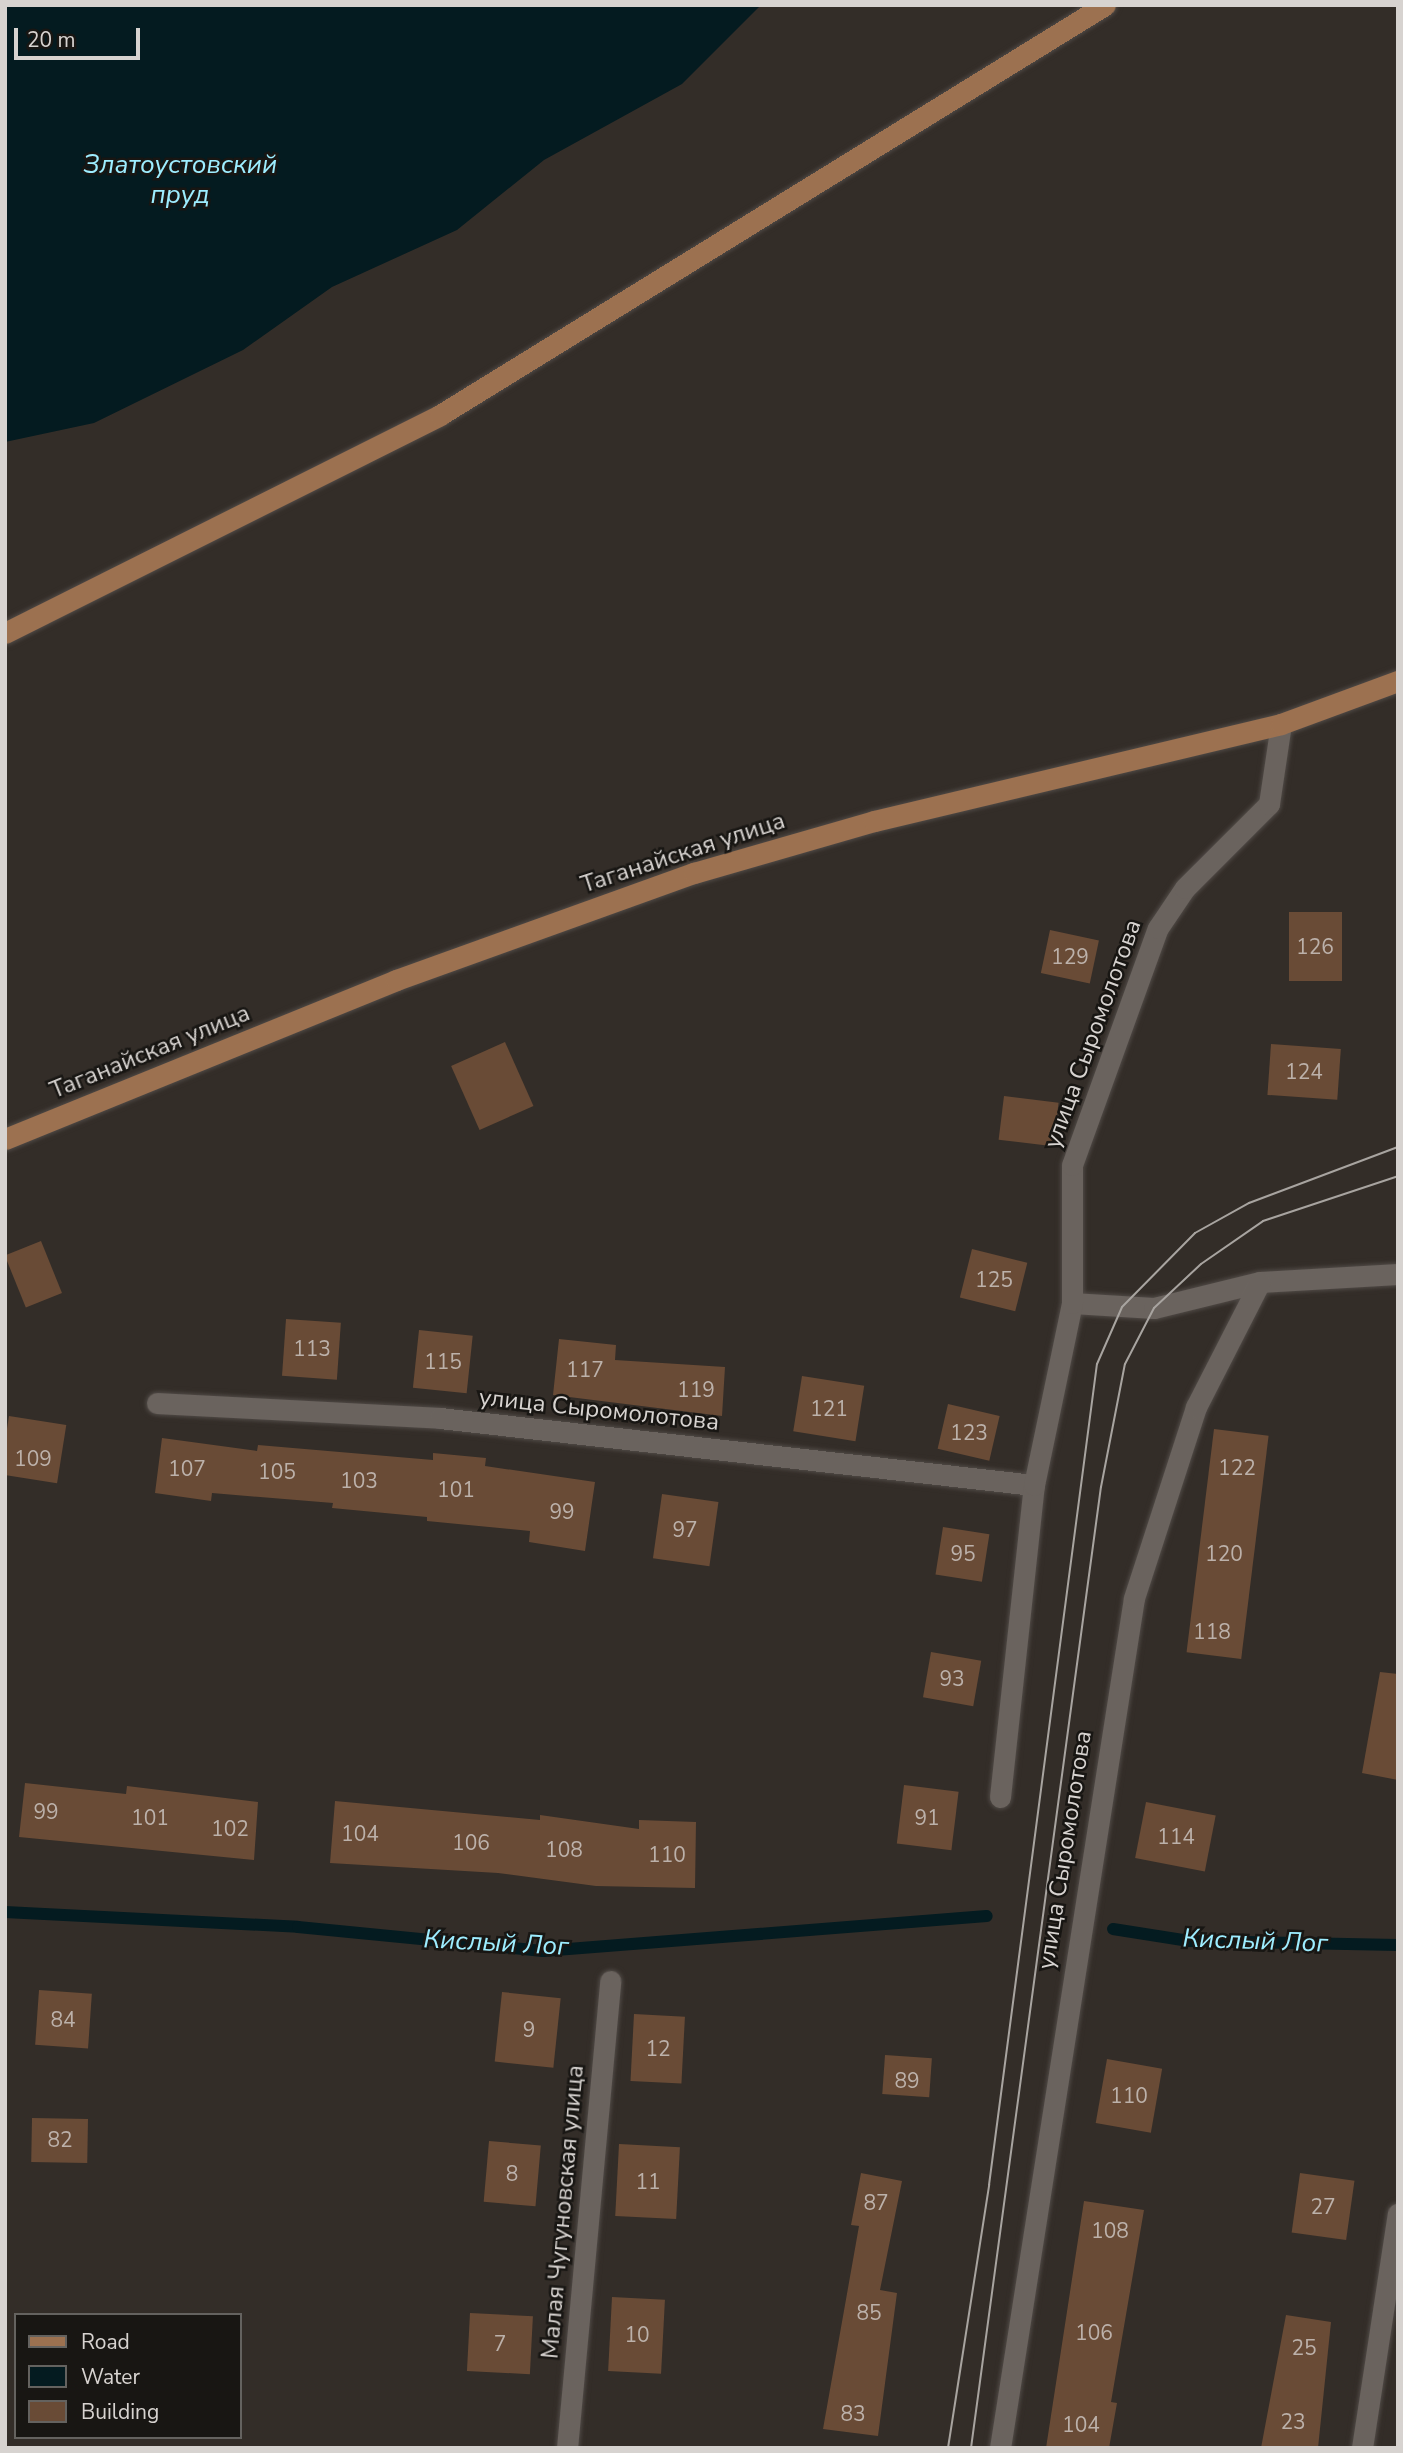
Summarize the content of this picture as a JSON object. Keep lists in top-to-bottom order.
{
  "streets": {
    "main road": ["Таганайская улица"],
    "street": ["улица Сыромолотова", "Малая Чугуновская улица"]
  },
  "crossings": [
    ["Таганайская улица", "улица Сыромолотова"]
  ],
  "water": ["Златоустовский пруд", "Кислый Лог"],
  "house_numbers": [
    "126",
    "129",
    "124",
    "125",
    "113",
    "115",
    "117",
    "119",
    "121",
    "123",
    "109",
    "122",
    "107",
    "105",
    "103",
    "101",
    "99",
    "97",
    "95",
    "120",
    "118",
    "93",
    "99",
    "101",
    "91",
    "102",
    "104",
    "114",
    "106",
    "108",
    "110",
    "84",
    "9",
    "12",
    "89",
    "110",
    "82",
    "8",
    "11",
    "87",
    "27",
    "108",
    "85",
    "106",
    "10",
    "7",
    "25",
    "83",
    "23",
    "104"
  ],
  "legend": ["Road", "Water", "Building"],
  "scale_bar": "20 m"
}
